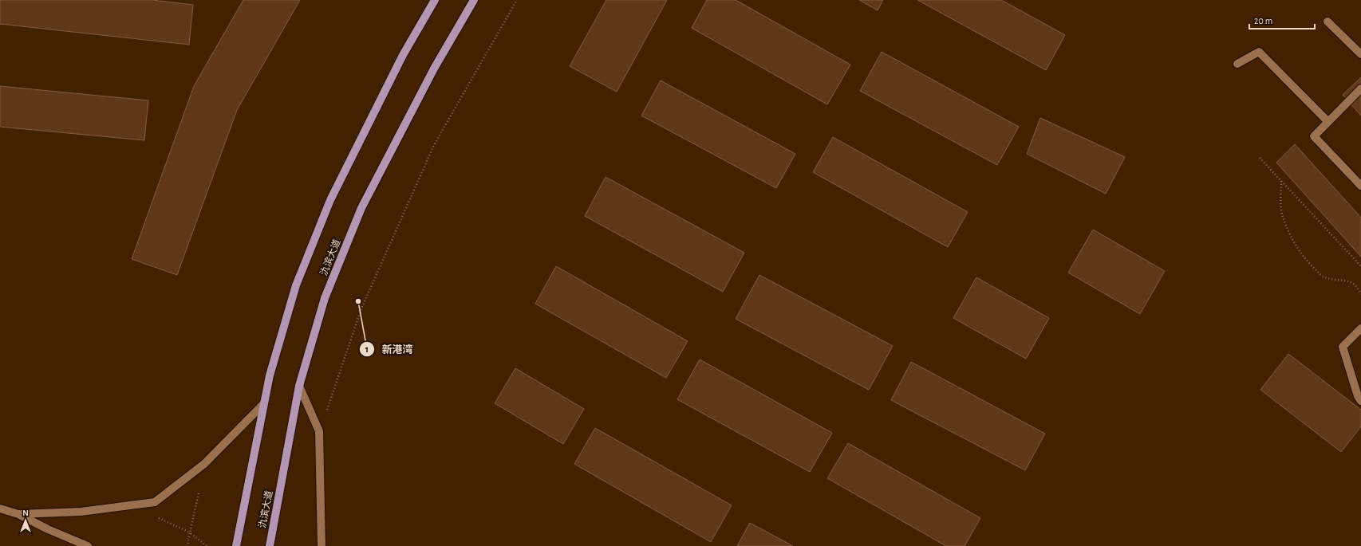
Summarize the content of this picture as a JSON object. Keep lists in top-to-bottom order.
{
  "streets": {
    "main road": ["氿滨大道"]
  },
  "places": ["新港湾"],
  "scale_bar": "20 m",
  "north": "top"
}
